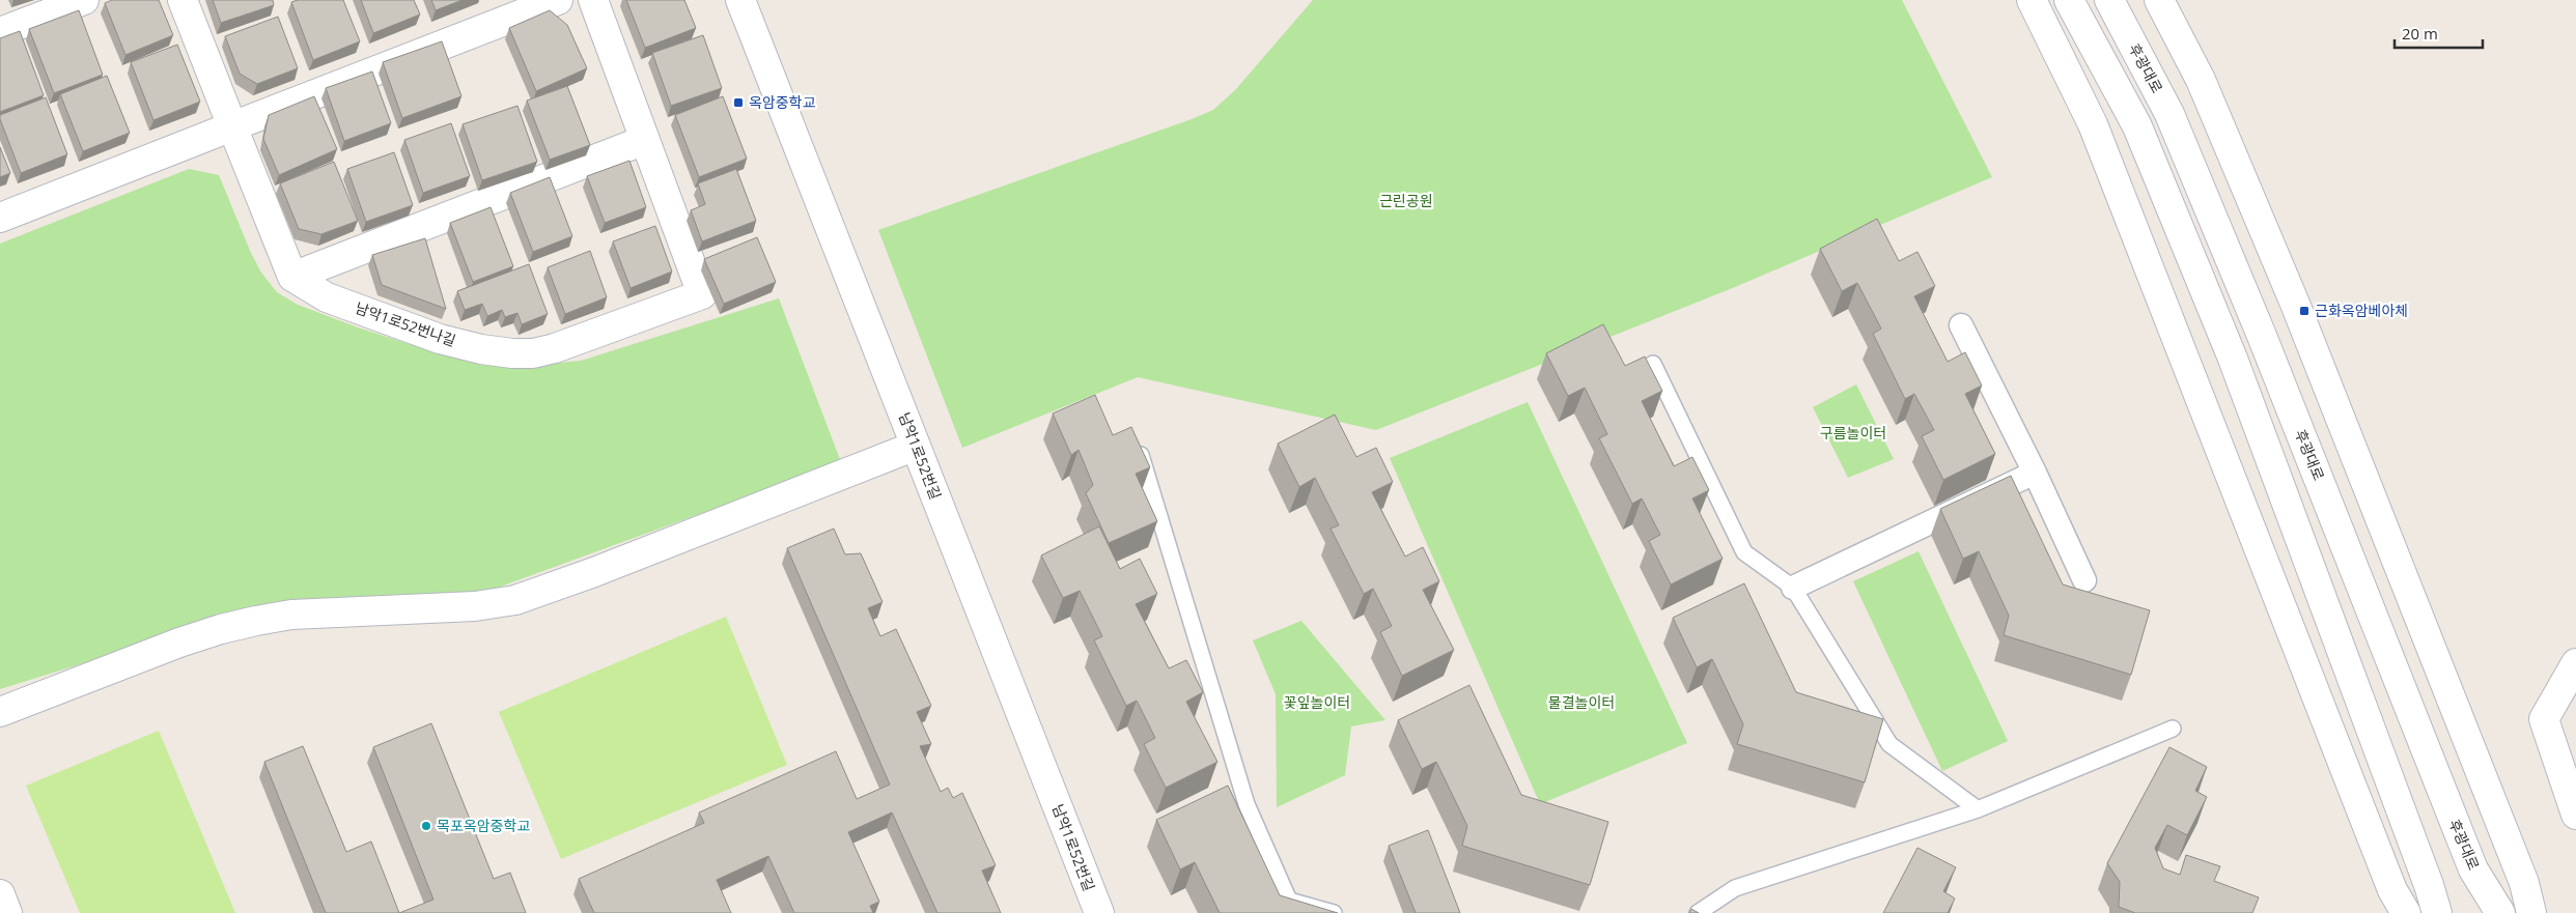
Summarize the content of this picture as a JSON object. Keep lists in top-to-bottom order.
{
  "streets": {
    "street": ["후광대로", "남악1로52번나길", "남악1로52번길"]
  },
  "parks": [
    "근린공원",
    "구름놀이터",
    "꽃잎놀이터",
    "물결놀이터"
  ],
  "places": {
    "transit": ["옥암중학교", "근화옥암베아체"],
    "other": ["목포옥암중학교"]
  },
  "scale_bar": "20 m"
}
